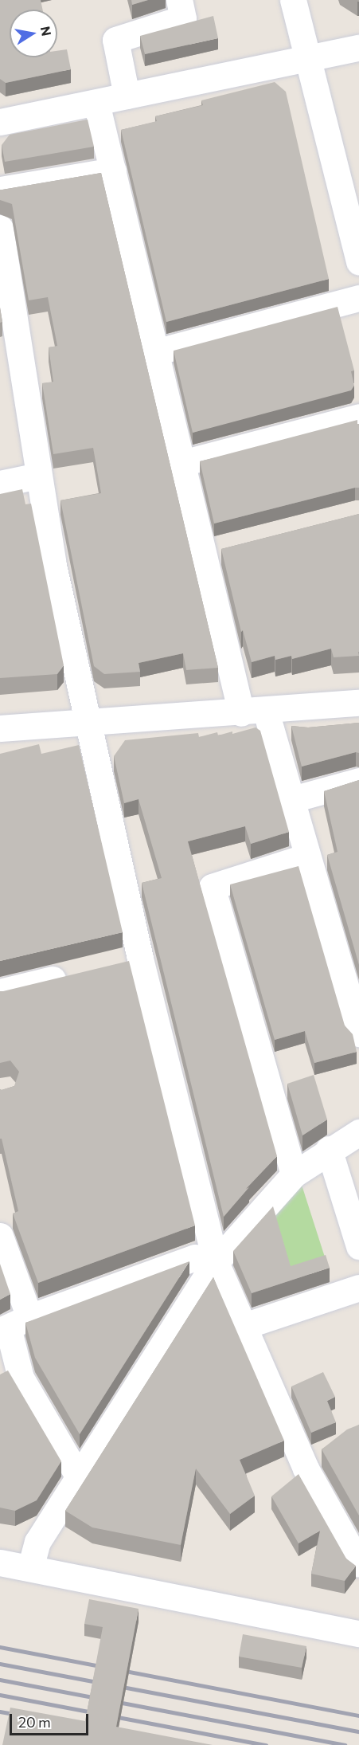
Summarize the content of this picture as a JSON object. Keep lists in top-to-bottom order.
{
  "scale_bar": "20 m",
  "north": "right"
}
